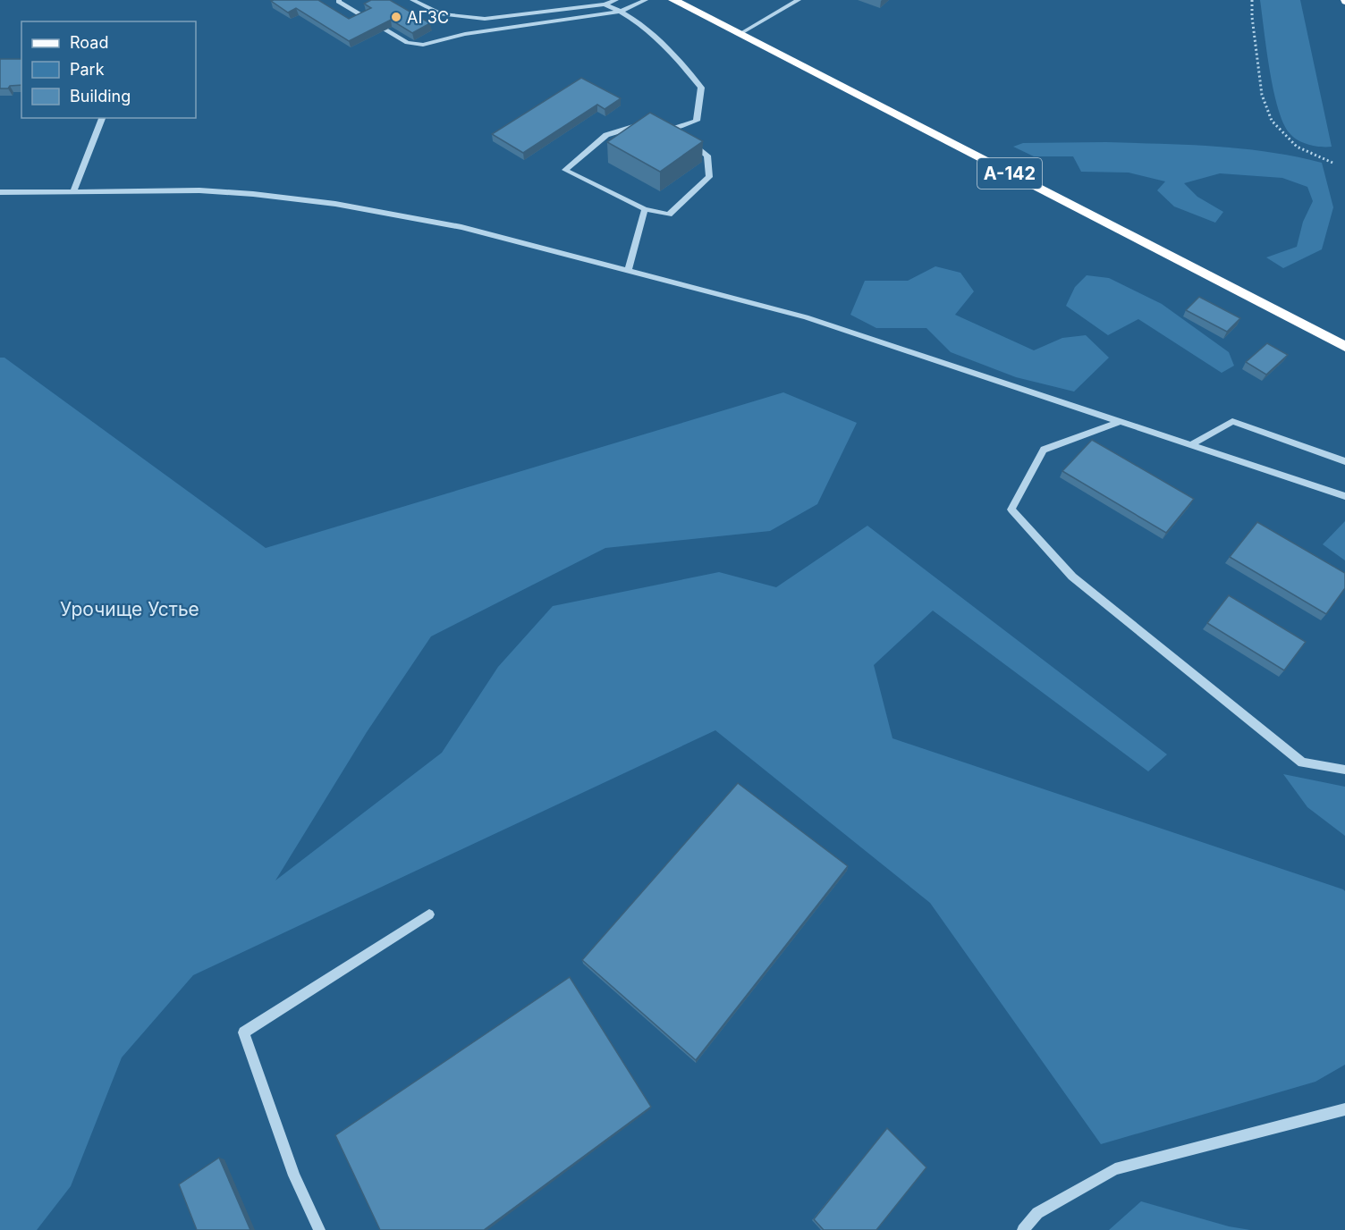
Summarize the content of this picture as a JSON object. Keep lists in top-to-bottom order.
{
  "streets": {
    "highway": ["А-142"]
  },
  "parks": ["Урочище Устье"],
  "places": ["АГЗС"],
  "legend": ["Road", "Park", "Building"]
}
